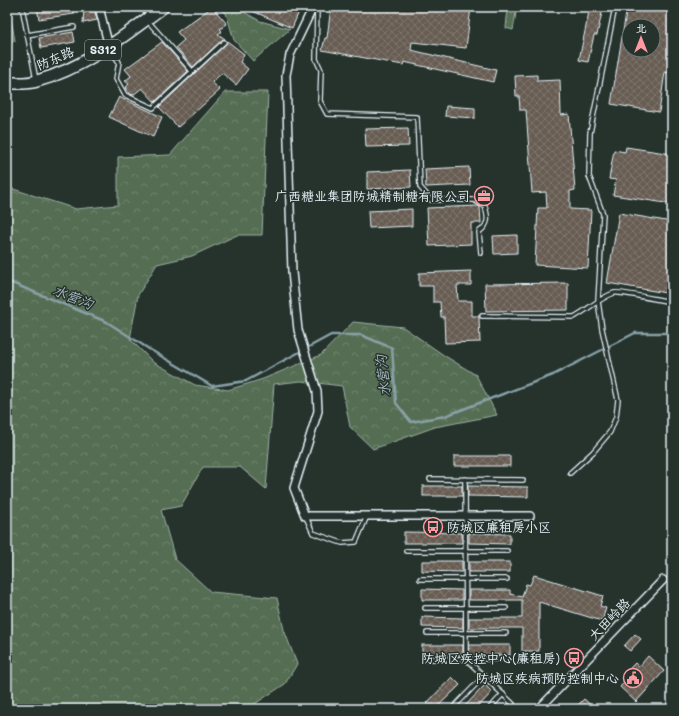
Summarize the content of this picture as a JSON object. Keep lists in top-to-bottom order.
{
  "streets": {
    "main road": ["S312", "防东路"],
    "street": ["大田岭路"]
  },
  "crossings": [
    ["S312", "防东路"]
  ],
  "water": ["水营沟"],
  "places": {
    "office": ["广西糖业集团防城精制糖有限公司"],
    "bus stop": ["防城区廉租房小区", "防城区疾控中心(廉租房)"],
    "public building": ["防城区疾病预防控制中心"]
  },
  "north": "top"
}
